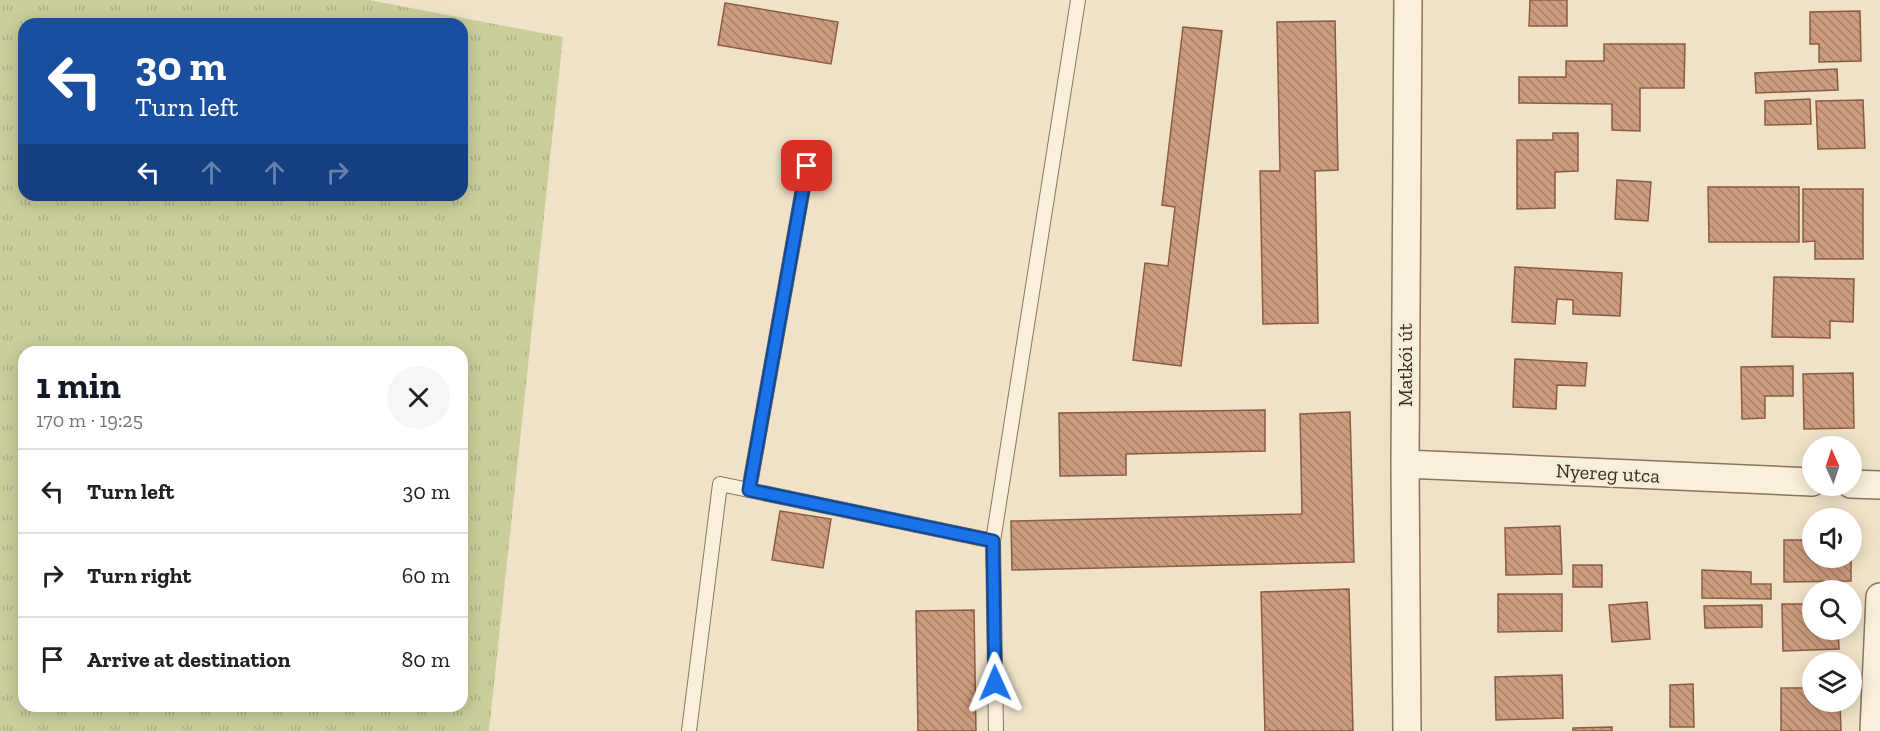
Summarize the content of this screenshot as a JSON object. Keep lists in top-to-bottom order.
{
  "streets": {
    "street": ["Matkói út", "Nyereg utca"]
  },
  "crossings": [
    ["Matkói út", "Nyereg utca"]
  ],
  "north": "top",
  "page": {
    "turn": ["30 m", "Turn left"],
    "heading": ["1 min", "170 m · 19:25"],
    "list": [
      {
        "name": "Turn left",
        "value": "30 m"
      },
      {
        "name": "Turn right",
        "value": "60 m"
      },
      {
        "name": "Arrive at destination",
        "value": "80 m"
      }
    ]
  }
}
